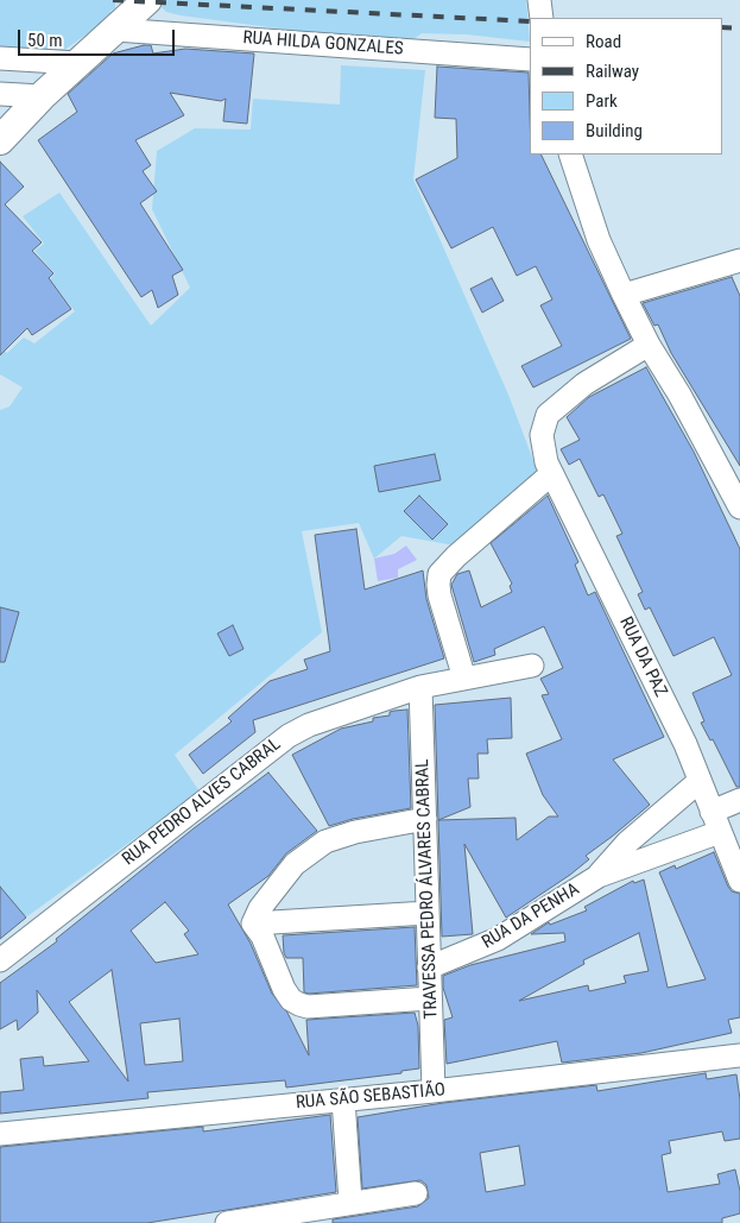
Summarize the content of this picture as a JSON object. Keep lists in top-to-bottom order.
{
  "streets": {
    "street": [
      "RUA HILDA GONZALES",
      "RUA DA PAZ",
      "RUA PEDRO ALVES CABRAL",
      "TRAVESSA PEDRO ÁLVARES CABRAL",
      "RUA DA PENHA",
      "RUA SÃO SEBASTIÃO"
    ]
  },
  "crossings": [
    ["RUA DA PAZ", "RUA DA PENHA"],
    ["RUA PEDRO ALVES CABRAL", "TRAVESSA PEDRO ÁLVARES CABRAL"],
    ["TRAVESSA PEDRO ÁLVARES CABRAL", "RUA DA PENHA"],
    ["TRAVESSA PEDRO ÁLVARES CABRAL", "RUA SÃO SEBASTIÃO"]
  ],
  "legend": [
    "Road",
    "Railway",
    "Park",
    "Building"
  ],
  "scale_bar": "50 m"
}
